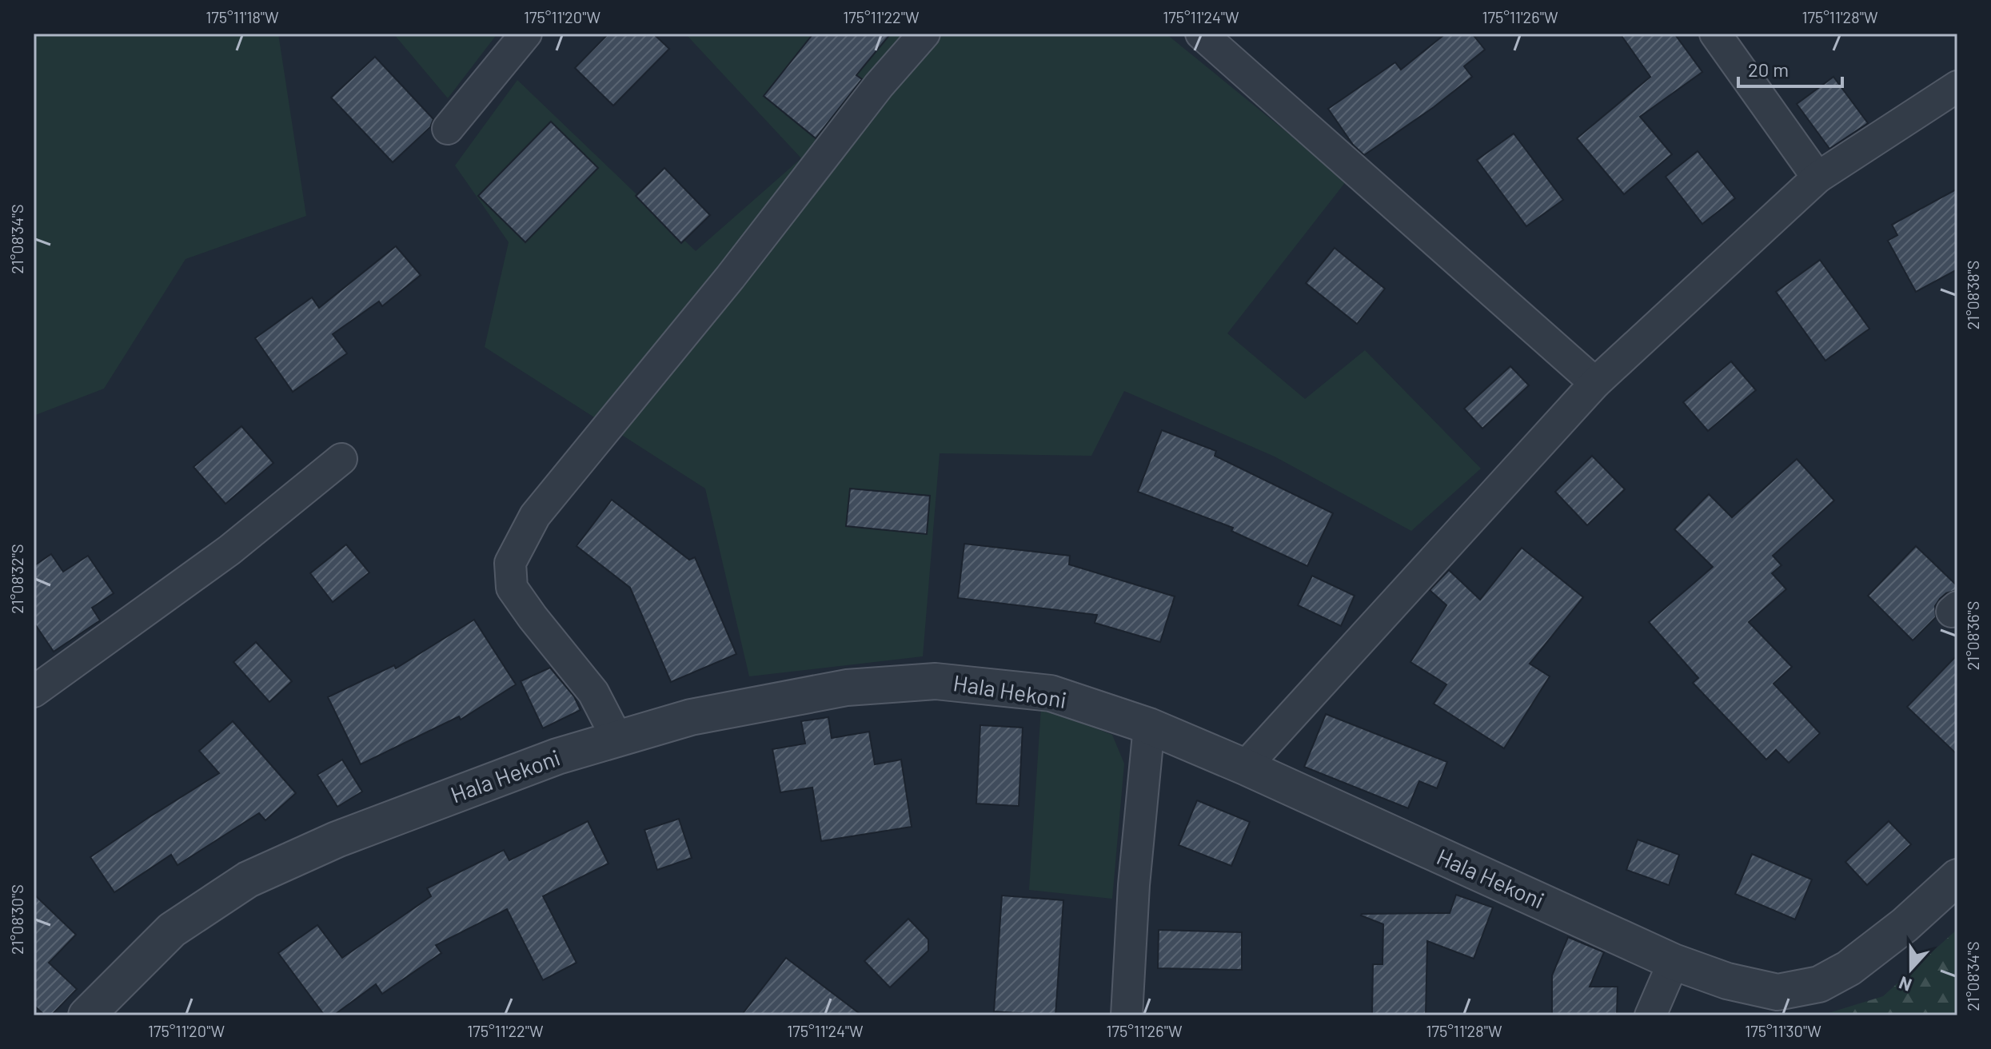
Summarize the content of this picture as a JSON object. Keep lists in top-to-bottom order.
{
  "streets": {
    "street": ["Hala Hekoni"]
  },
  "scale_bar": "20 m",
  "north": "bottom",
  "coordinates": [
    "175°11'18\"W",
    "175°11'20\"W",
    "175°11'22\"W",
    "175°11'24\"W",
    "175°11'26\"W",
    "175°11'28\"W",
    "21°08'34\"S",
    "21°08'38\"S",
    "21°08'32\"S",
    "21°08'36\"S",
    "21°08'30\"S",
    "175°11'30\"W"
  ]
}
